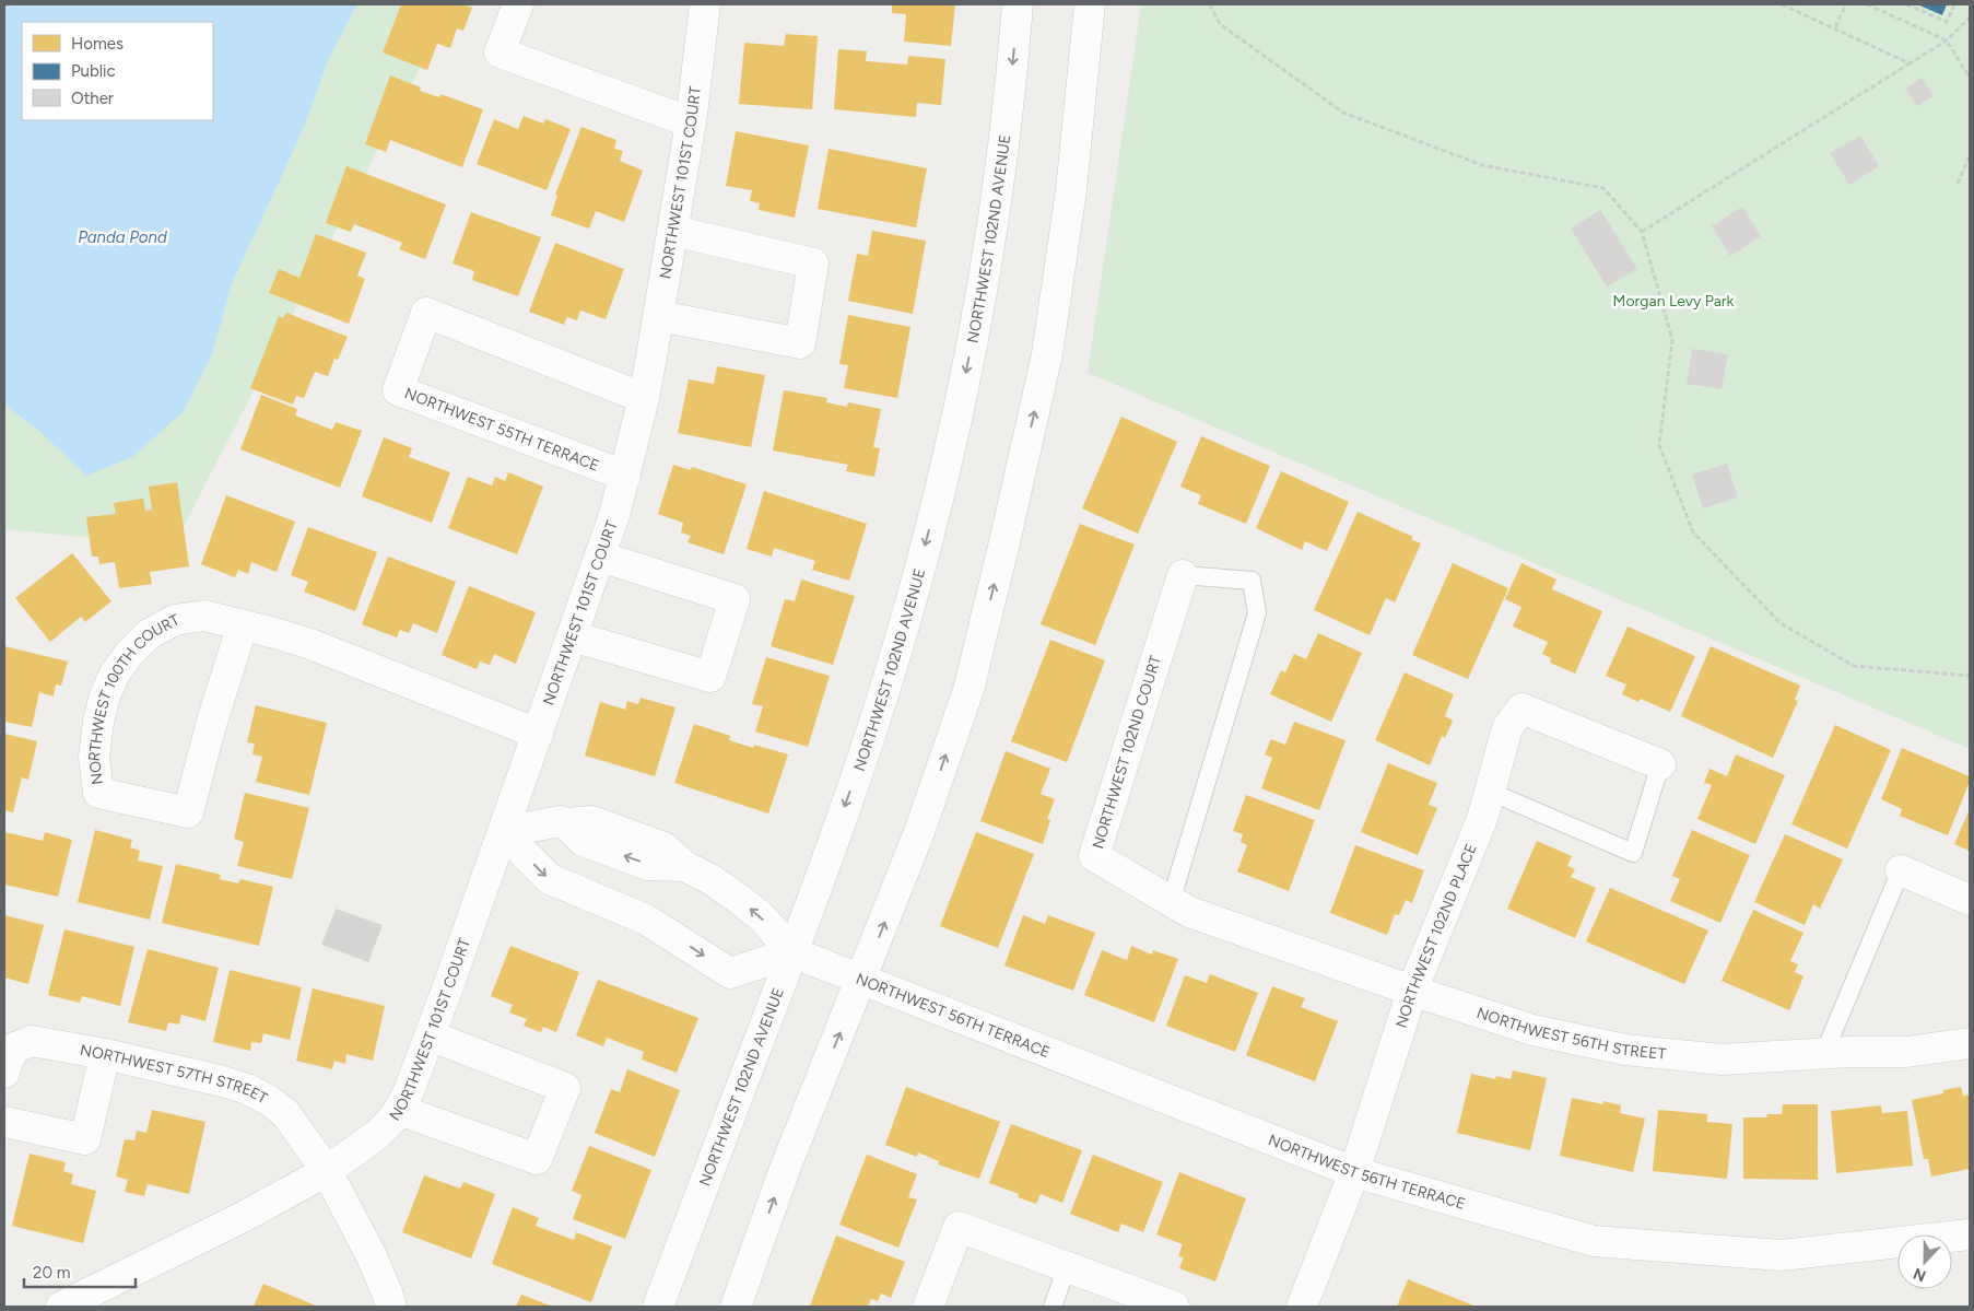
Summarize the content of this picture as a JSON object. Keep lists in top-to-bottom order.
{
  "streets": {
    "street": [
      "NORTHWEST 101ST COURT",
      "NORTHWEST 102ND AVENUE",
      "NORTHWEST 55TH TERRACE",
      "NORTHWEST 100TH COURT",
      "NORTHWEST 102ND COURT",
      "NORTHWEST 102ND PLACE",
      "NORTHWEST 56TH TERRACE",
      "NORTHWEST 56TH STREET",
      "NORTHWEST 57TH STREET"
    ]
  },
  "crossings": [
    ["NORTHWEST 101ST COURT", "NORTHWEST 55TH TERRACE"],
    ["NORTHWEST 101ST COURT", "NORTHWEST 100TH COURT"],
    ["NORTHWEST 101ST COURT", "NORTHWEST 56TH TERRACE"],
    ["NORTHWEST 101ST COURT", "NORTHWEST 57TH STREET"],
    ["NORTHWEST 102ND AVENUE", "NORTHWEST 56TH TERRACE"],
    ["NORTHWEST 102ND COURT", "NORTHWEST 56TH STREET"],
    ["NORTHWEST 102ND PLACE", "NORTHWEST 56TH TERRACE"],
    ["NORTHWEST 102ND PLACE", "NORTHWEST 56TH STREET"]
  ],
  "water": ["Panda Pond"],
  "parks": ["Morgan Levy Park"],
  "legend": ["Homes", "Public", "Other"],
  "scale_bar": "20 m",
  "north": "bottom"
}
